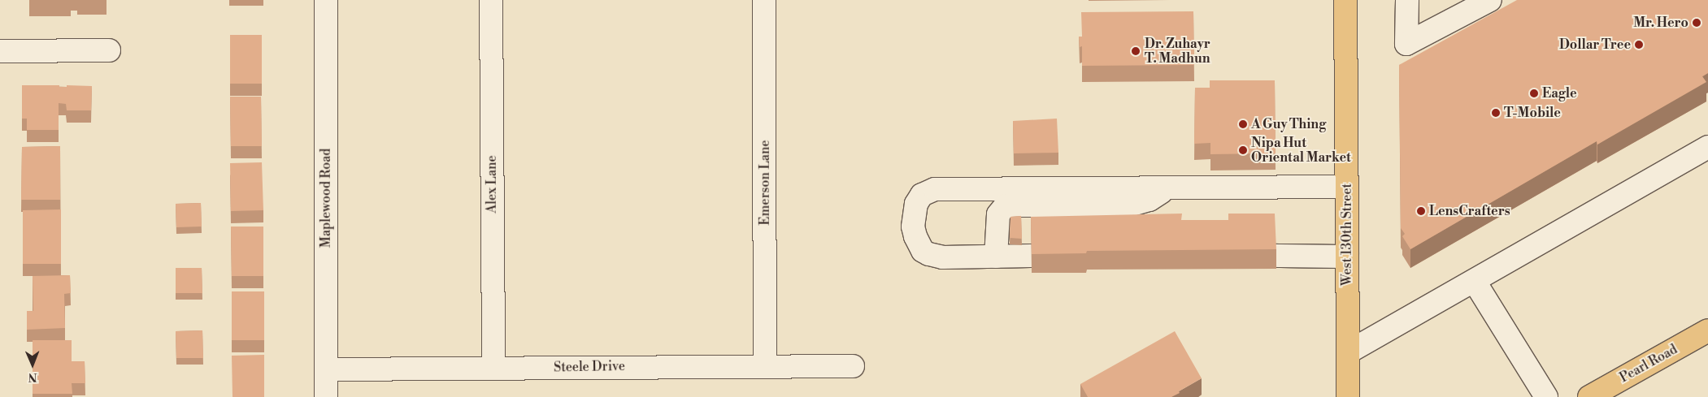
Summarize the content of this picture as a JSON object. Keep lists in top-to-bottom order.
{
  "streets": {
    "main road": ["West 130th Street", "Pearl Road"],
    "street": [
      "Emerson Lane",
      "Alex Lane",
      "Maplewood Road",
      "Steele Drive"
    ]
  },
  "crossings": [
    ["Emerson Lane", "Steele Drive"],
    ["Alex Lane", "Steele Drive"],
    ["Maplewood Road", "Steele Drive"]
  ],
  "places": [
    "Mr. Hero",
    "Dollar Tree",
    "Dr. Zuhayr T. Madhun",
    "Eagle",
    "T-Mobile",
    "A Guy Thing",
    "Nipa Hut Oriental Market",
    "LensCrafters"
  ],
  "north": "bottom"
}
